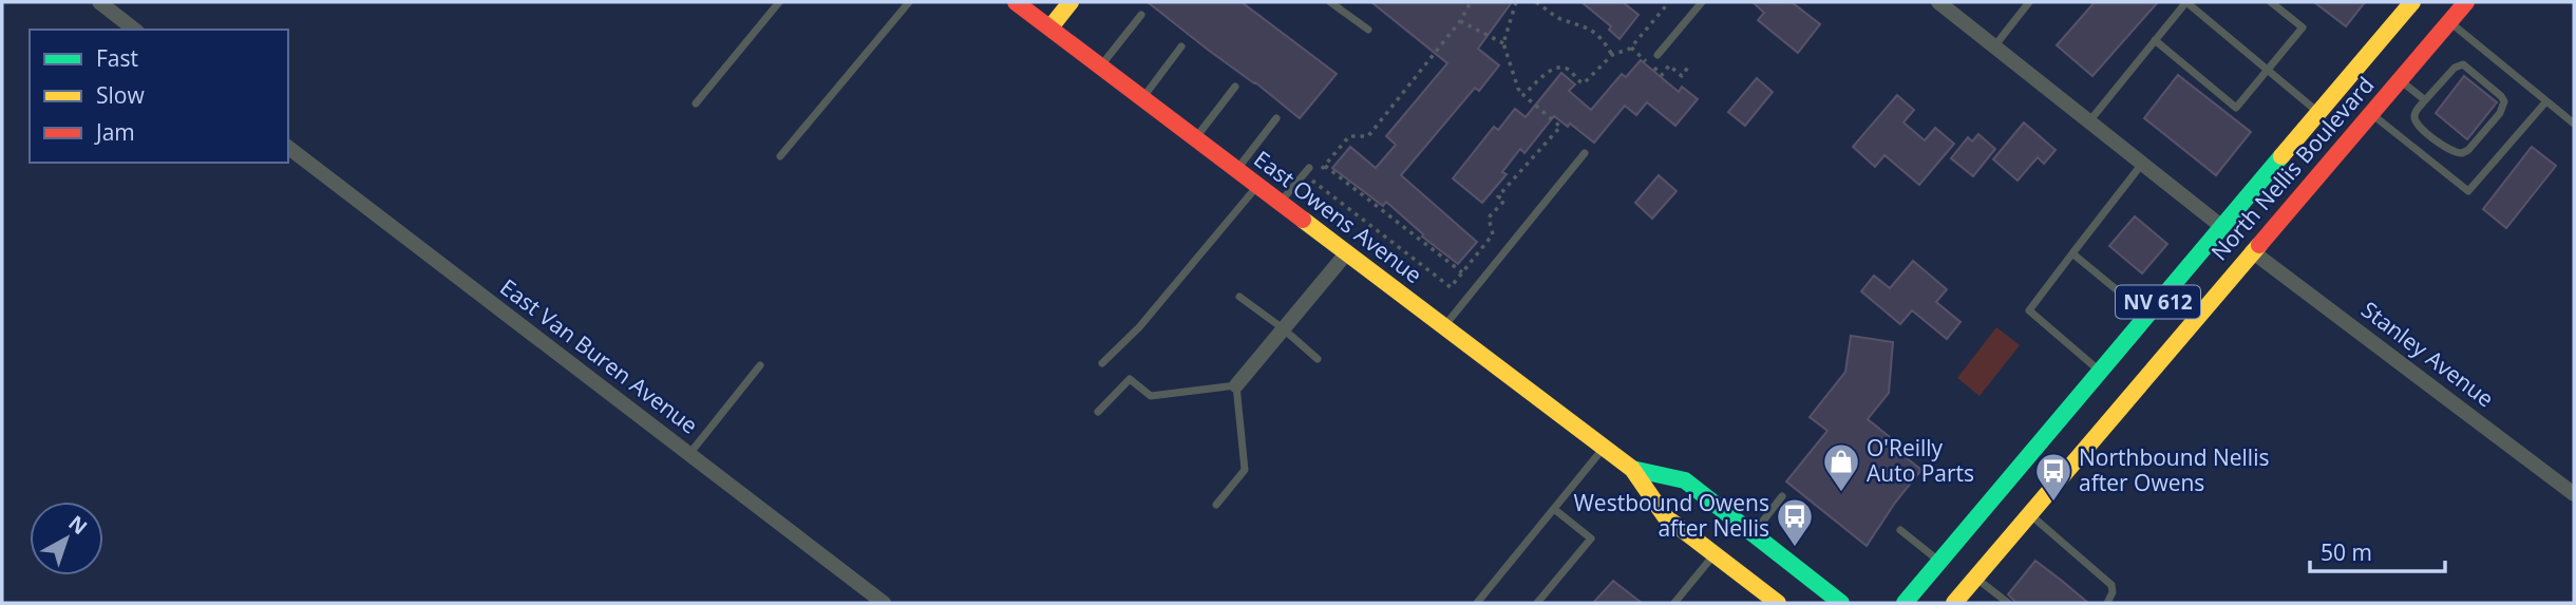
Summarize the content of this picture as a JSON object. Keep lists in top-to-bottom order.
{
  "streets": {
    "main road": ["North Nellis Boulevard", "East Owens Avenue", "NV 612"],
    "street": ["Stanley Avenue", "East Van Buren Avenue"]
  },
  "crossings": [
    ["North Nellis Boulevard", "Stanley Avenue"]
  ],
  "places": {
    "shop": ["O'Reilly Auto Parts"],
    "bus stop": ["Northbound Nellis after Owens", "Westbound Owens after Nellis"]
  },
  "legend": ["Fast", "Slow", "Jam"],
  "scale_bar": "50 m",
  "north": "top right"
}
